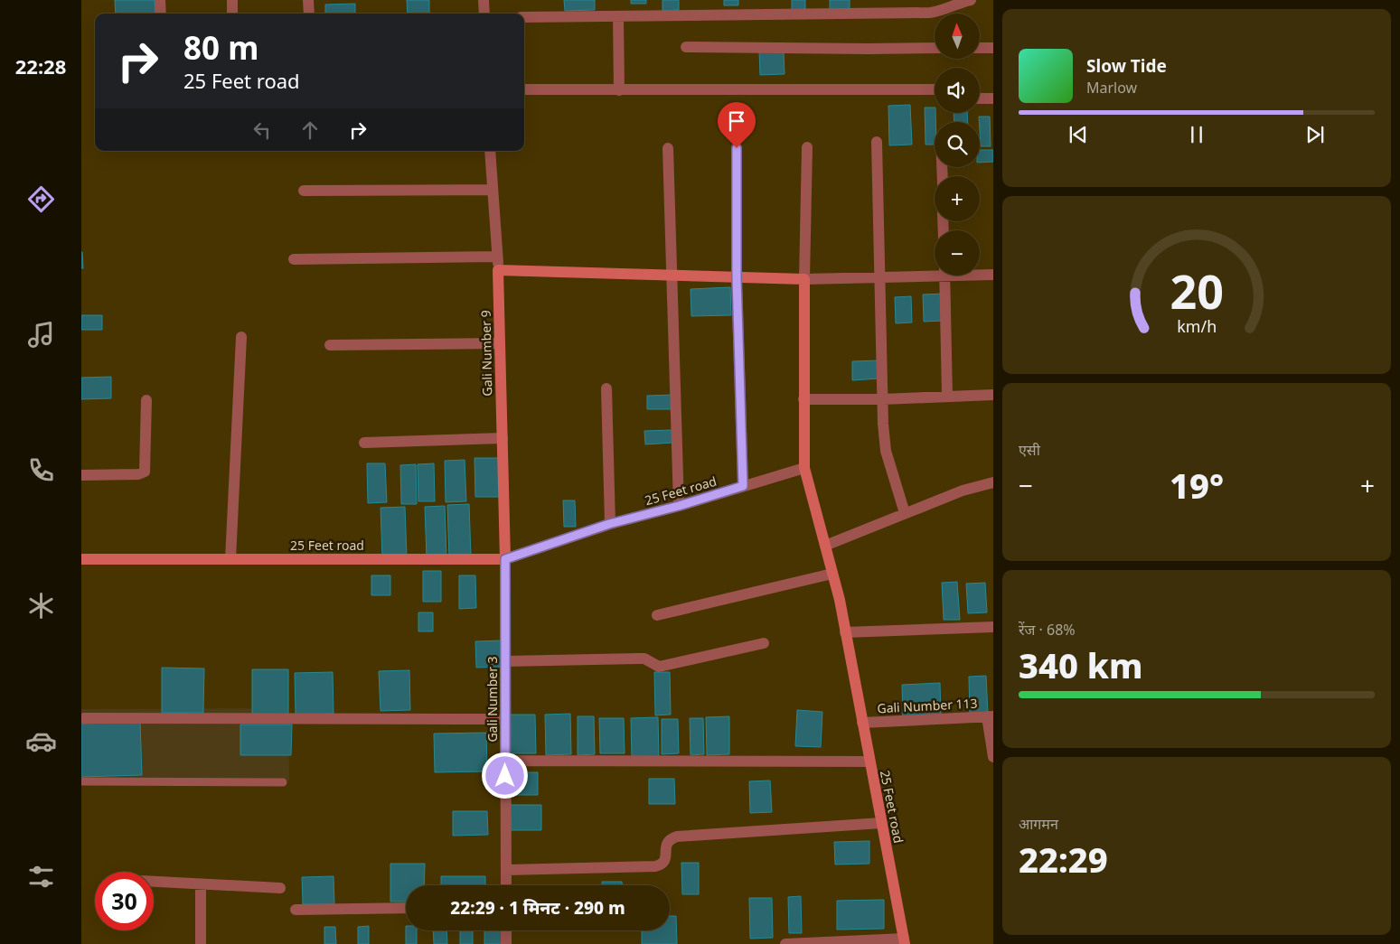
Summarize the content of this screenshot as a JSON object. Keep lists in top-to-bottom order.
{
  "streets": {
    "street": [
      "Gali Number 9",
      "25 Feet road",
      "Gali Number 3",
      "Gali Number 113"
    ]
  },
  "crossings": [
    ["Gali Number 9", "25 Feet road"],
    ["Gali Number 9", "Gali Number 3"],
    ["25 Feet road", "Gali Number 3"],
    ["25 Feet road", "Gali Number 113"]
  ],
  "north": "top",
  "page": {
    "tabs": "22:28",
    "map_buttons": ["+", "−"],
    "turn": ["80 m", "25 Feet road"],
    "song": ["Slow Tide", "Marlow"],
    "tile": [
      "एसी",
      ["रेंज · 68%", "340 km"],
      ["आगमन", "22:29"]
    ],
    "heat": ["−", "19°", "+"],
    "limit": "30",
    "trip": "22:29 · 1 मिनट · 290 m",
    "gauge": ["20", "km/h"]
  }
}
